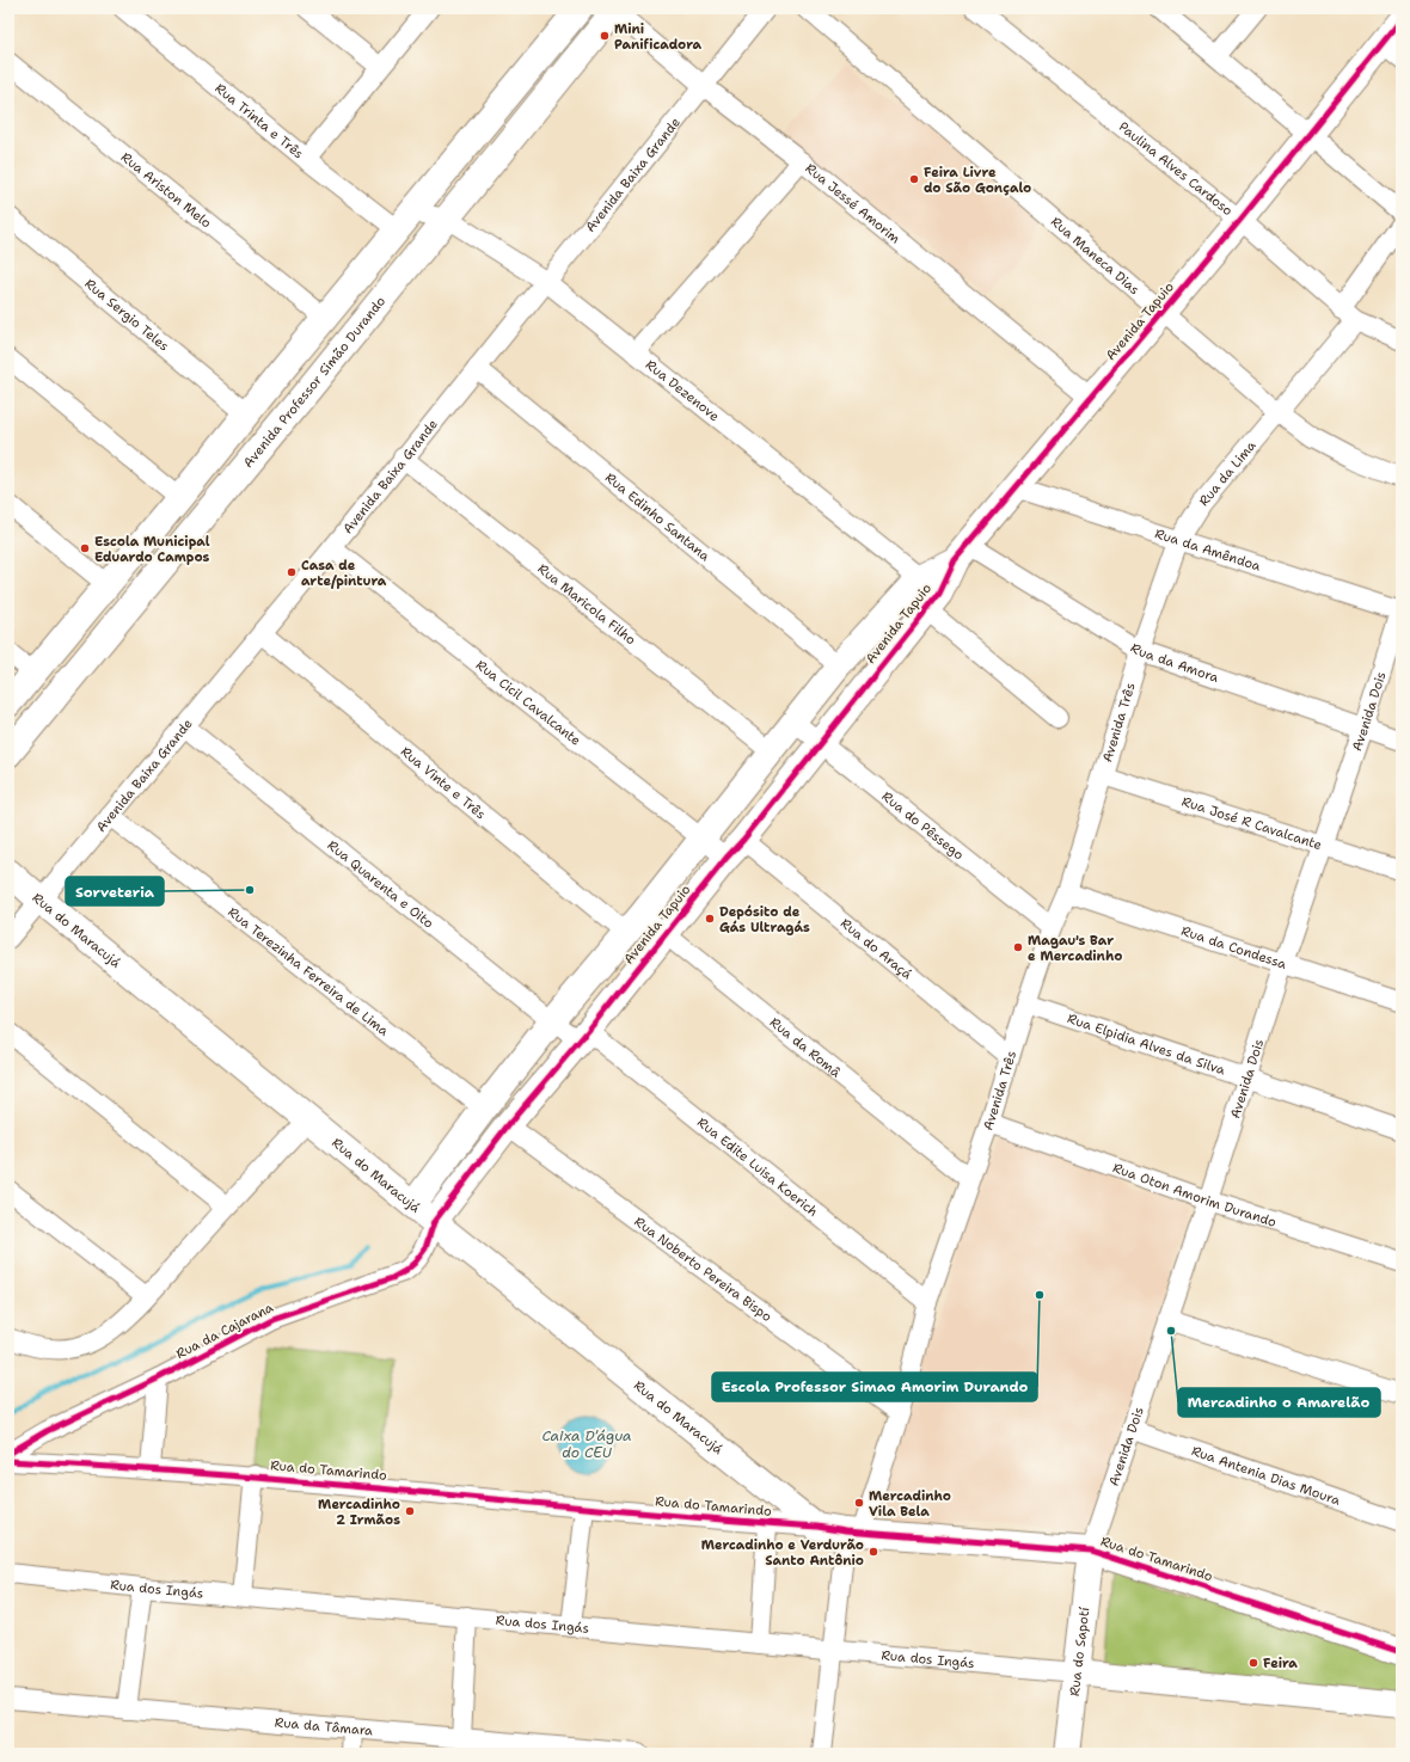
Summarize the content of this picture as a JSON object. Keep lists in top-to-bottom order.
{
  "streets": {
    "street": [
      "Rua Trinta e Três",
      "Paulina Alves Cardoso",
      "Avenida Baixa Grande",
      "Rua Ariston Melo",
      "Rua Jessé Amorim",
      "Rua Maneca Dias",
      "Rua Sergio Teles",
      "Avenida Tapuio",
      "Avenida Professor Simão Durando",
      "Rua Dezenove",
      "Rua da Lima",
      "Rua Edinho Santana",
      "Rua da Amêndoa",
      "Rua Maricola Filho",
      "Rua da Amora",
      "Rua Cicil Cavalcante",
      "Avenida Dois",
      "Avenida Três",
      "Rua Vinte e Três",
      "Rua José R Cavalcante",
      "Rua do Pêssego",
      "Rua Quarenta e Oito",
      "Rua do Maracujá",
      "Rua da Condessa",
      "Rua do Araçá",
      "Rua Terezinha Ferreira de Lima",
      "Rua Elpidia Alves da Silva",
      "Rua da Româ",
      "Rua Edite Luisa Koerich",
      "Rua Oton Amorim Durando",
      "Rua Noberto Pereira Bispo",
      "Rua da Cajarana",
      "Rua do Tamarindo",
      "Rua Antenia Dias Moura",
      "Rua dos Ingás",
      "Rua do Sapotí",
      "Rua da Tâmara"
    ]
  },
  "crossings": [
    ["Rua Trinta e Três", "Rua Dezenove"],
    ["Paulina Alves Cardoso", "Avenida Tapuio"],
    ["Paulina Alves Cardoso", "Rua da Lima"],
    ["Avenida Baixa Grande", "Rua Jessé Amorim"],
    ["Avenida Baixa Grande", "Rua Dezenove"],
    ["Avenida Baixa Grande", "Rua Edinho Santana"],
    ["Avenida Baixa Grande", "Rua Maricola Filho"],
    ["Avenida Baixa Grande", "Rua Cicil Cavalcante"],
    ["Avenida Baixa Grande", "Rua Vinte e Três"],
    ["Avenida Baixa Grande", "Rua Quarenta e Oito"],
    ["Avenida Baixa Grande", "Rua do Maracujá"],
    ["Avenida Baixa Grande", "Rua Terezinha Ferreira de Lima"],
    ["Rua Jessé Amorim", "Avenida Tapuio"],
    ["Rua Jessé Amorim", "Avenida Professor Simão Durando"],
    ["Rua Maneca Dias", "Avenida Tapuio"],
    ["Rua Maneca Dias", "Rua da Lima"],
    ["Avenida Tapuio", "Rua Dezenove"],
    ["Avenida Tapuio", "Rua Edinho Santana"],
    ["Avenida Tapuio", "Rua da Amêndoa"],
    ["Avenida Tapuio", "Rua Maricola Filho"],
    ["Avenida Tapuio", "Rua da Amora"],
    ["Avenida Tapuio", "Rua Cicil Cavalcante"],
    ["Avenida Tapuio", "Rua Vinte e Três"],
    ["Avenida Tapuio", "Rua do Pêssego"],
    ["Avenida Tapuio", "Rua Quarenta e Oito"],
    ["Avenida Tapuio", "Rua do Maracujá"],
    ["Avenida Tapuio", "Rua do Araçá"],
    ["Avenida Tapuio", "Rua Terezinha Ferreira de Lima"],
    ["Avenida Tapuio", "Rua da Româ"],
    ["Avenida Tapuio", "Rua Edite Luisa Koerich"],
    ["Avenida Tapuio", "Rua Noberto Pereira Bispo"],
    ["Avenida Tapuio", "Rua da Cajarana"],
    ["Avenida Professor Simão Durando", "Rua Dezenove"],
    ["Rua da Lima", "Rua da Amêndoa"],
    ["Rua da Lima", "Rua da Amora"],
    ["Rua da Lima", "Avenida Três"],
    ["Rua da Amêndoa", "Avenida Dois"],
    ["Rua da Amora", "Avenida Dois"],
    ["Rua da Amora", "Avenida Três"],
    ["Rua Cicil Cavalcante", "Rua do Araçá"],
    ["Avenida Dois", "Rua José R Cavalcante"],
    ["Avenida Dois", "Rua da Condessa"],
    ["Avenida Dois", "Rua Elpidia Alves da Silva"],
    ["Avenida Dois", "Rua Oton Amorim Durando"],
    ["Avenida Dois", "Rua do Tamarindo"],
    ["Avenida Dois", "Rua Antenia Dias Moura"],
    ["Avenida Dois", "Rua do Sapotí"],
    ["Avenida Três", "Rua José R Cavalcante"],
    ["Avenida Três", "Rua do Pêssego"],
    ["Avenida Três", "Rua da Condessa"],
    ["Avenida Três", "Rua do Araçá"],
    ["Avenida Três", "Rua Elpidia Alves da Silva"],
    ["Avenida Três", "Rua da Româ"],
    ["Avenida Três", "Rua Edite Luisa Koerich"],
    ["Avenida Três", "Rua Oton Amorim Durando"],
    ["Avenida Três", "Rua Noberto Pereira Bispo"],
    ["Avenida Três", "Rua do Tamarindo"],
    ["Avenida Três", "Rua dos Ingás"],
    ["Rua Vinte e Três", "Rua da Româ"],
    ["Rua Quarenta e Oito", "Rua Edite Luisa Koerich"],
    ["Rua do Maracujá", "Rua da Cajarana"],
    ["Rua do Maracujá", "Rua do Tamarindo"],
    ["Rua do Tamarindo", "Rua do Sapotí"],
    ["Rua dos Ingás", "Rua do Sapotí"]
  ],
  "water": ["Caixa D'água do CEU"],
  "places": [
    "Mini Panificadora",
    "Feira Livre do São Gonçalo",
    "Escola Municipal Eduardo Campos",
    "Casa de arte/pintura",
    "Sorveteria",
    "Depósito de Gás Ultragás",
    "Magau's Bar e Mercadinho",
    "Escola Professor Simao Amorim Durando",
    "Mercadinho o Amarelão",
    "Mercadinho Vila Bela",
    "Mercadinho 2 Irmãos",
    "Mercadinho e Verdurão Santo Antônio",
    "Feira"
  ]
}
